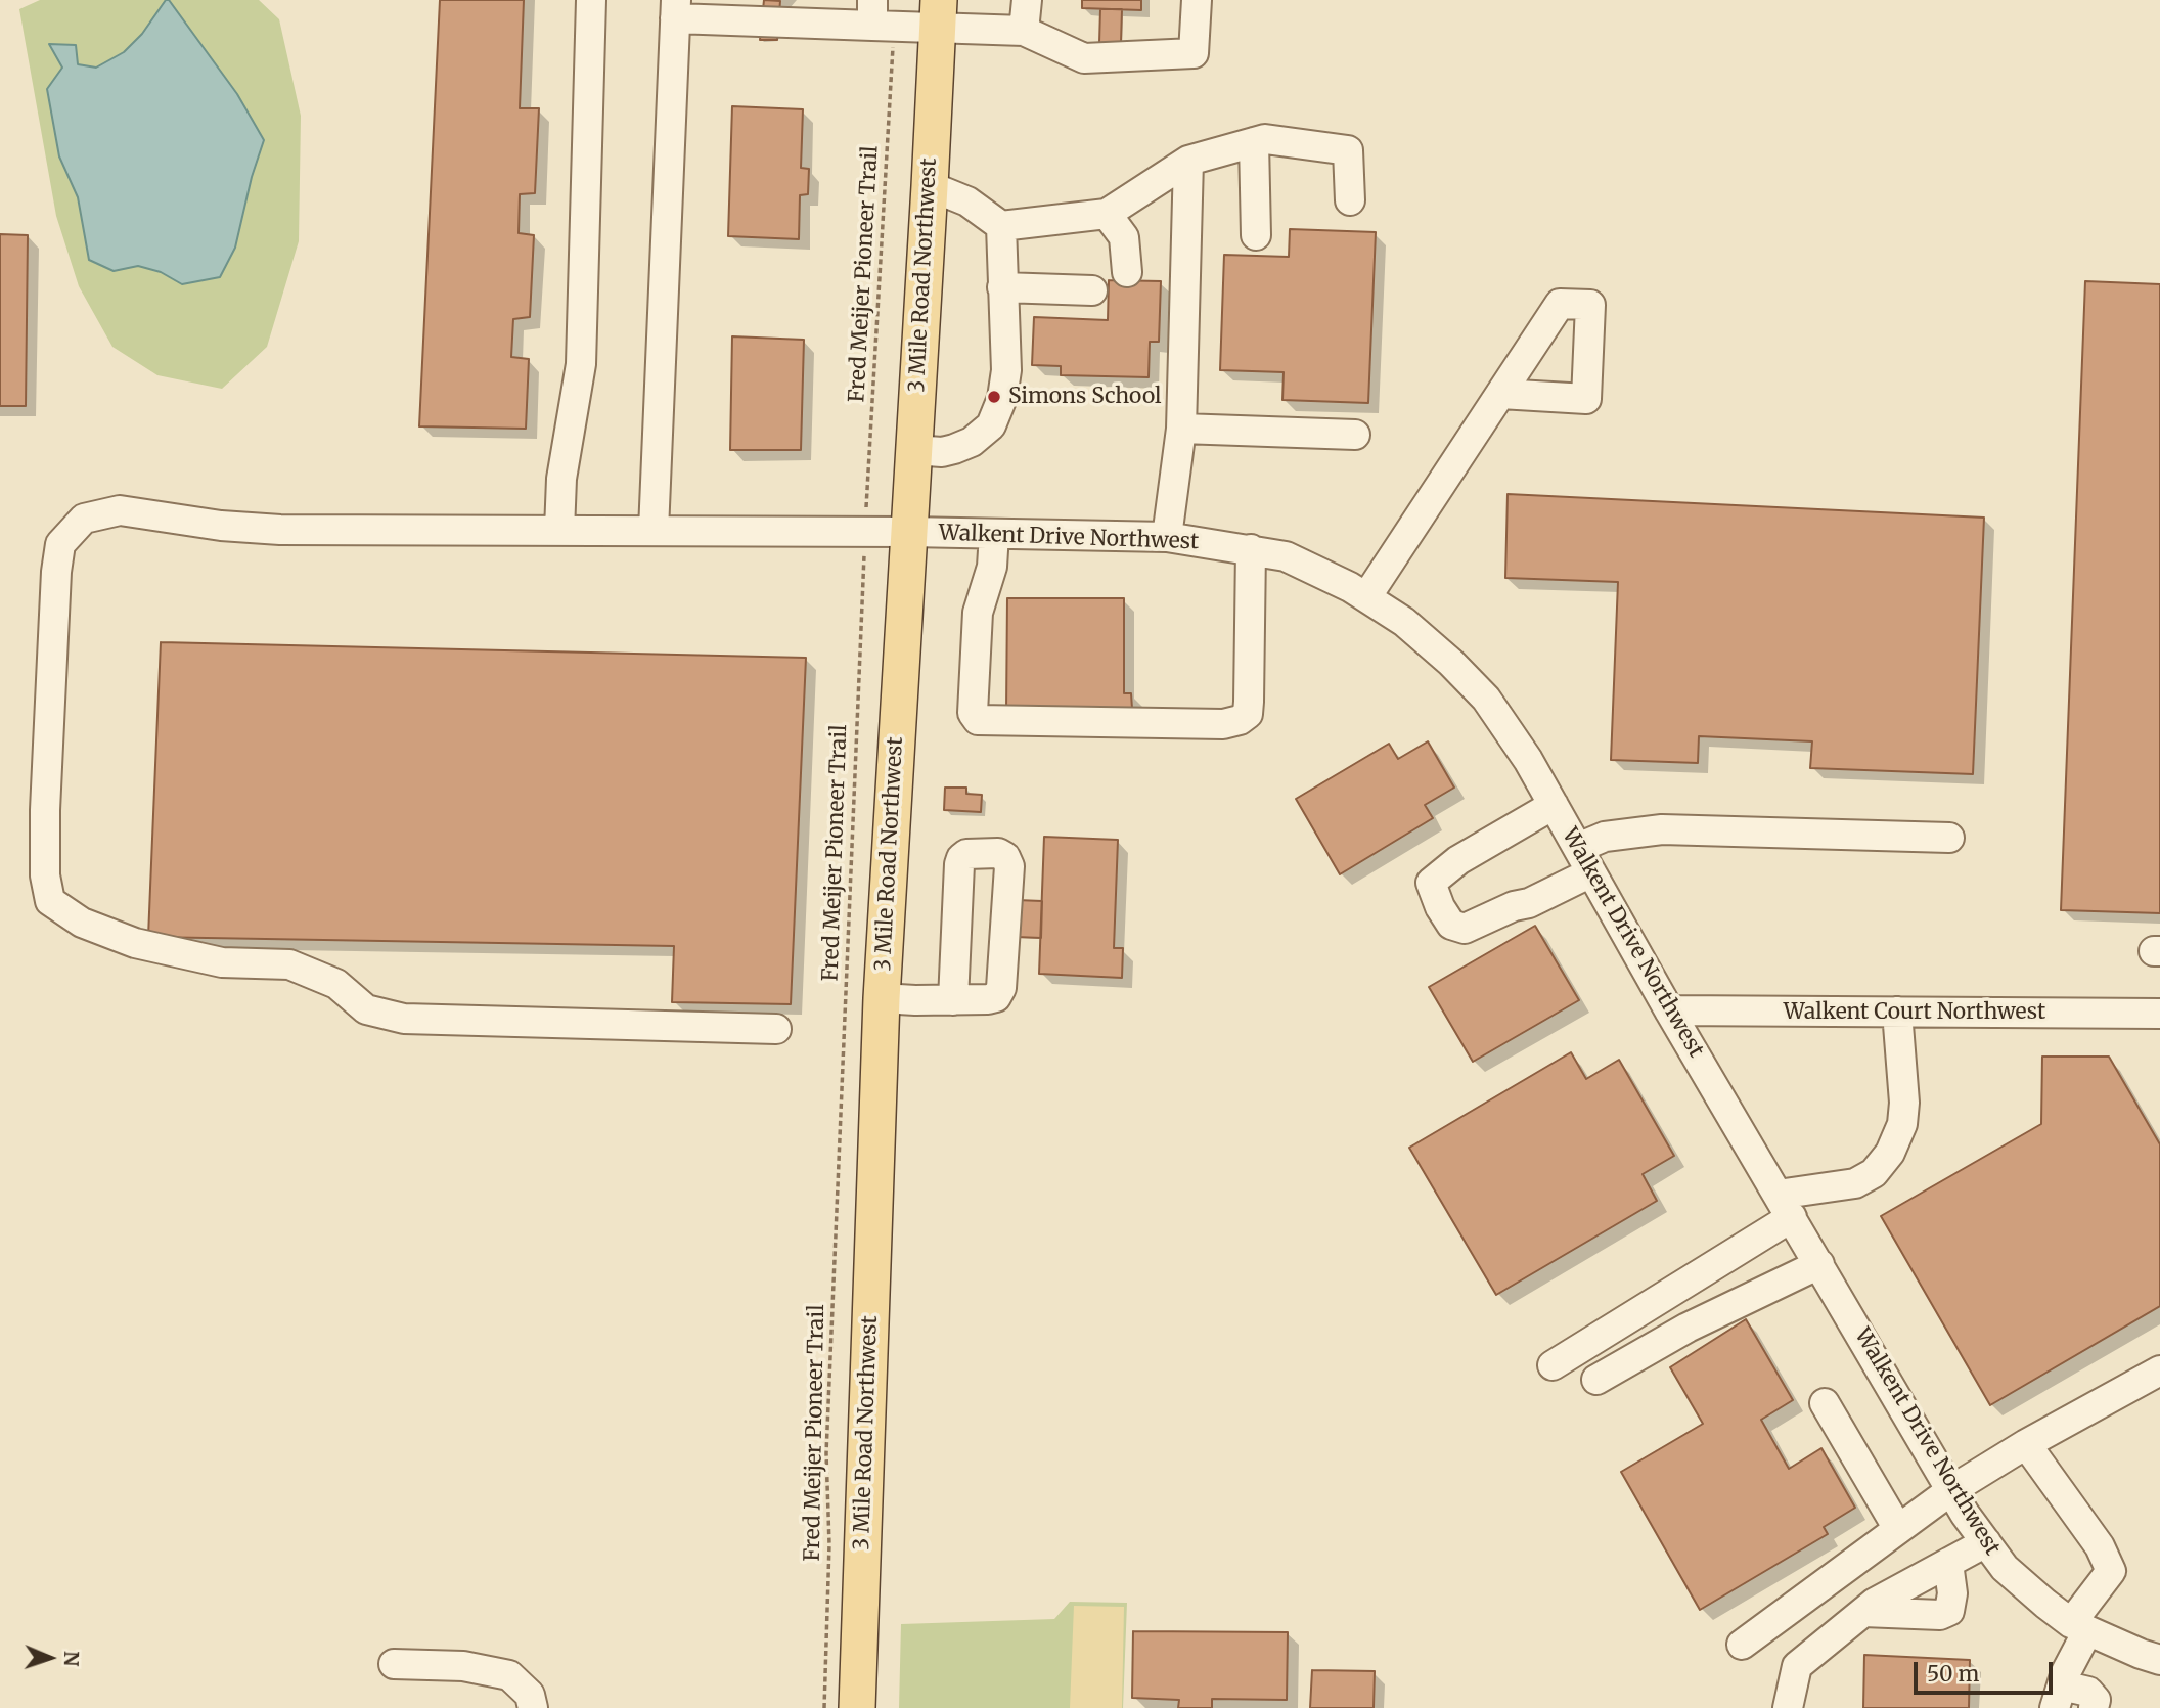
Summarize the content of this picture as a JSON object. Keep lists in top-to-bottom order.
{
  "streets": {
    "main road": ["3 Mile Road Northwest"],
    "street": ["Walkent Drive Northwest", "Walkent Court Northwest"],
    "path": ["Fred Meijer Pioneer Trail"]
  },
  "crossings": [
    ["Fred Meijer Pioneer Trail", "Walkent Drive Northwest"],
    ["3 Mile Road Northwest", "Walkent Drive Northwest"],
    ["Walkent Drive Northwest", "Walkent Court Northwest"]
  ],
  "places": ["Simons School"],
  "scale_bar": "50 m",
  "north": "right"
}
